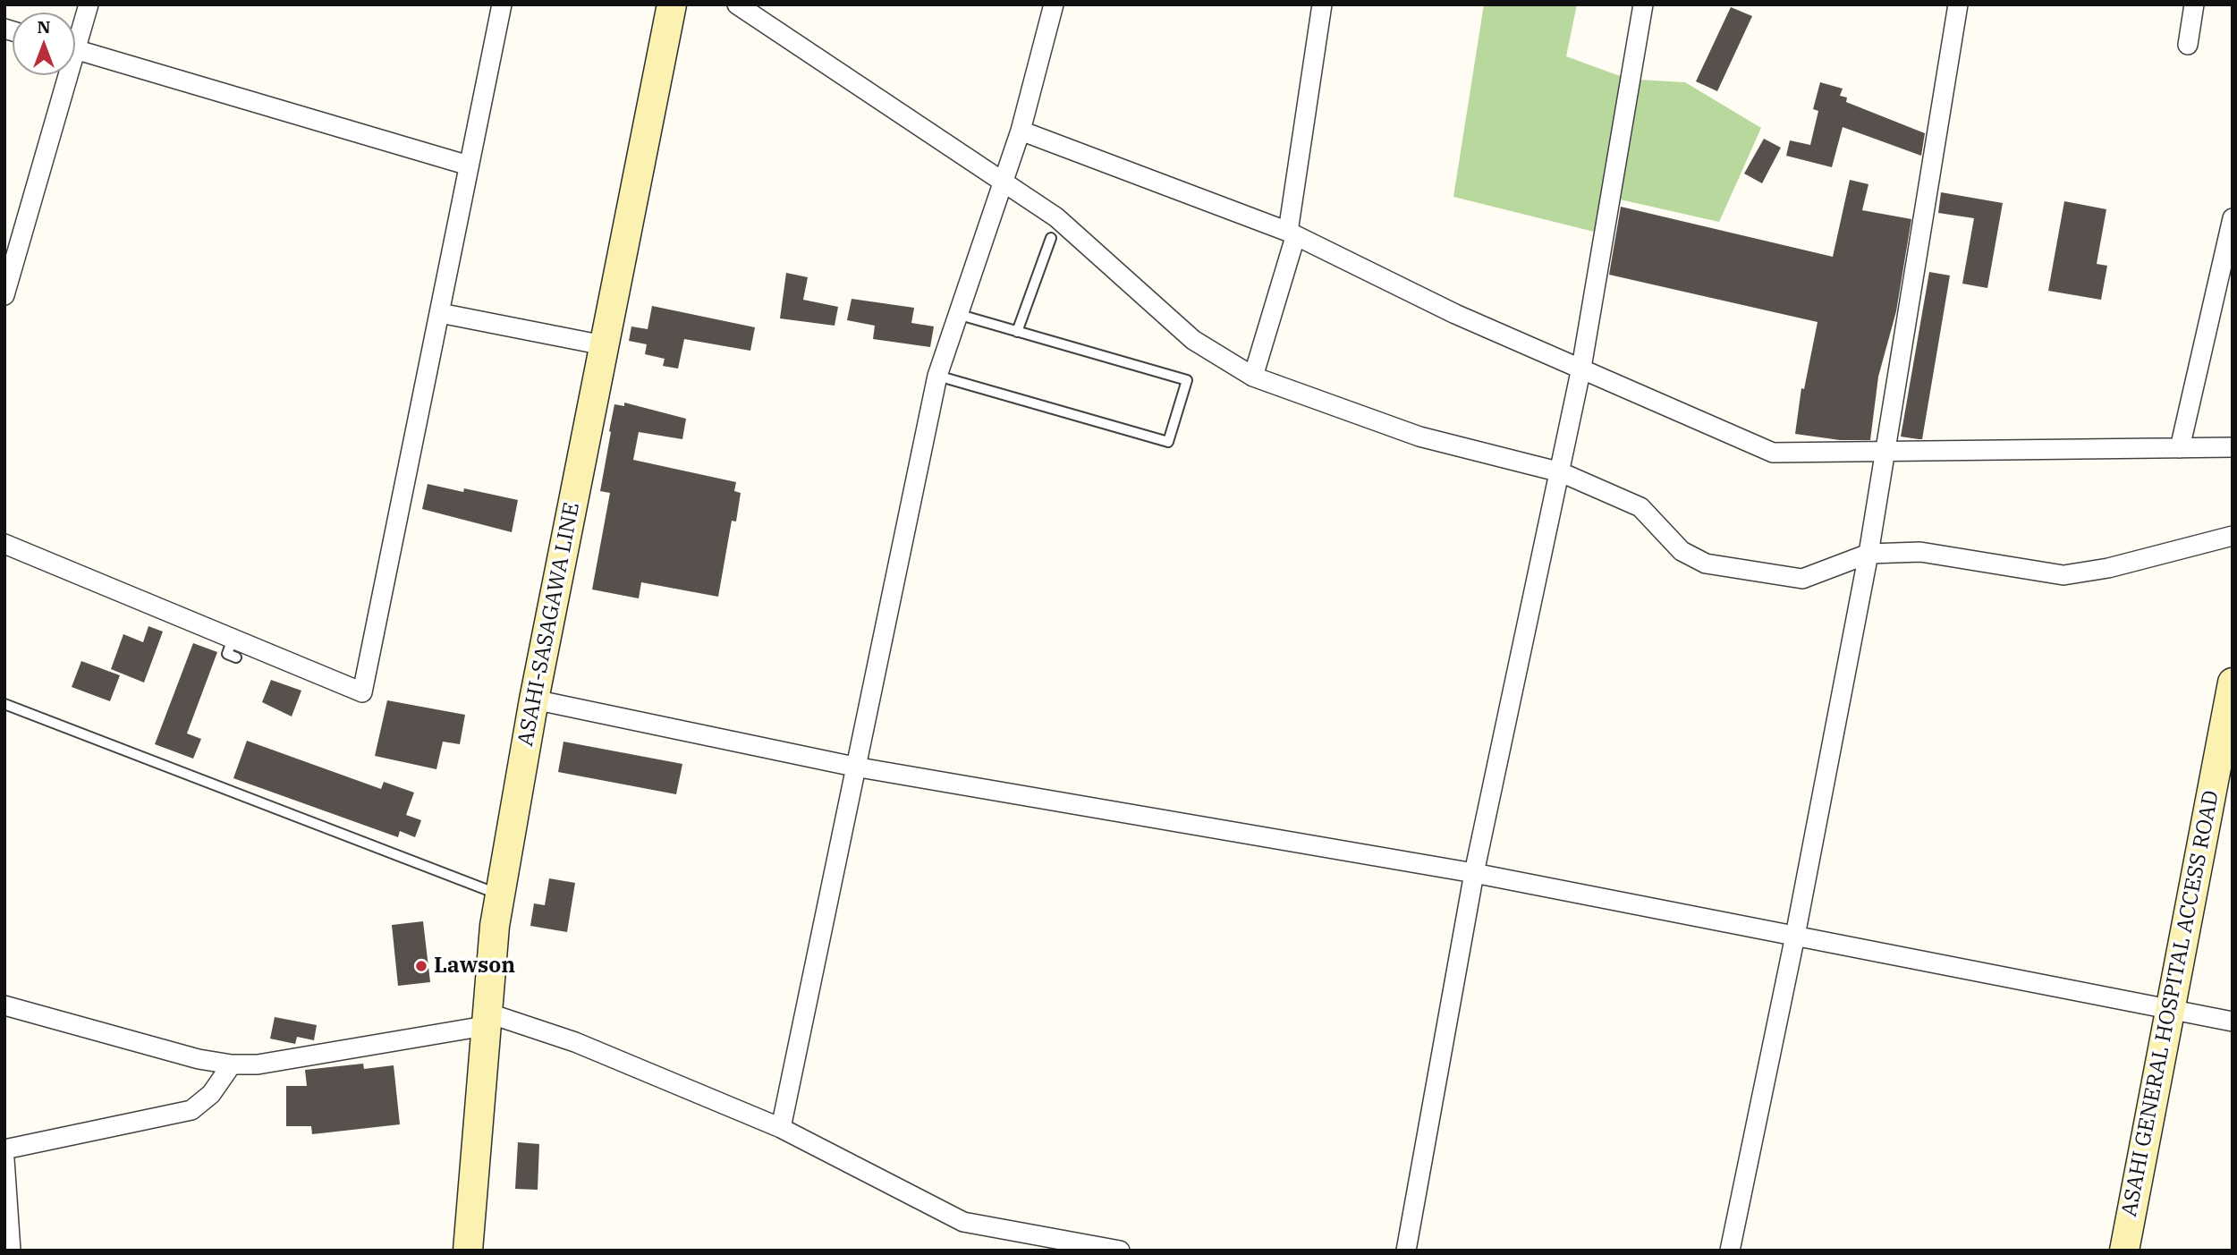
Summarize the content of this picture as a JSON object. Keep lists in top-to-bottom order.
{
  "streets": {
    "main road": ["ASAHI-SASAGAWA LINE", "ASAHI GENERAL HOSPITAL ACCESS ROAD"]
  },
  "places": ["Lawson"],
  "north": "top"
}
